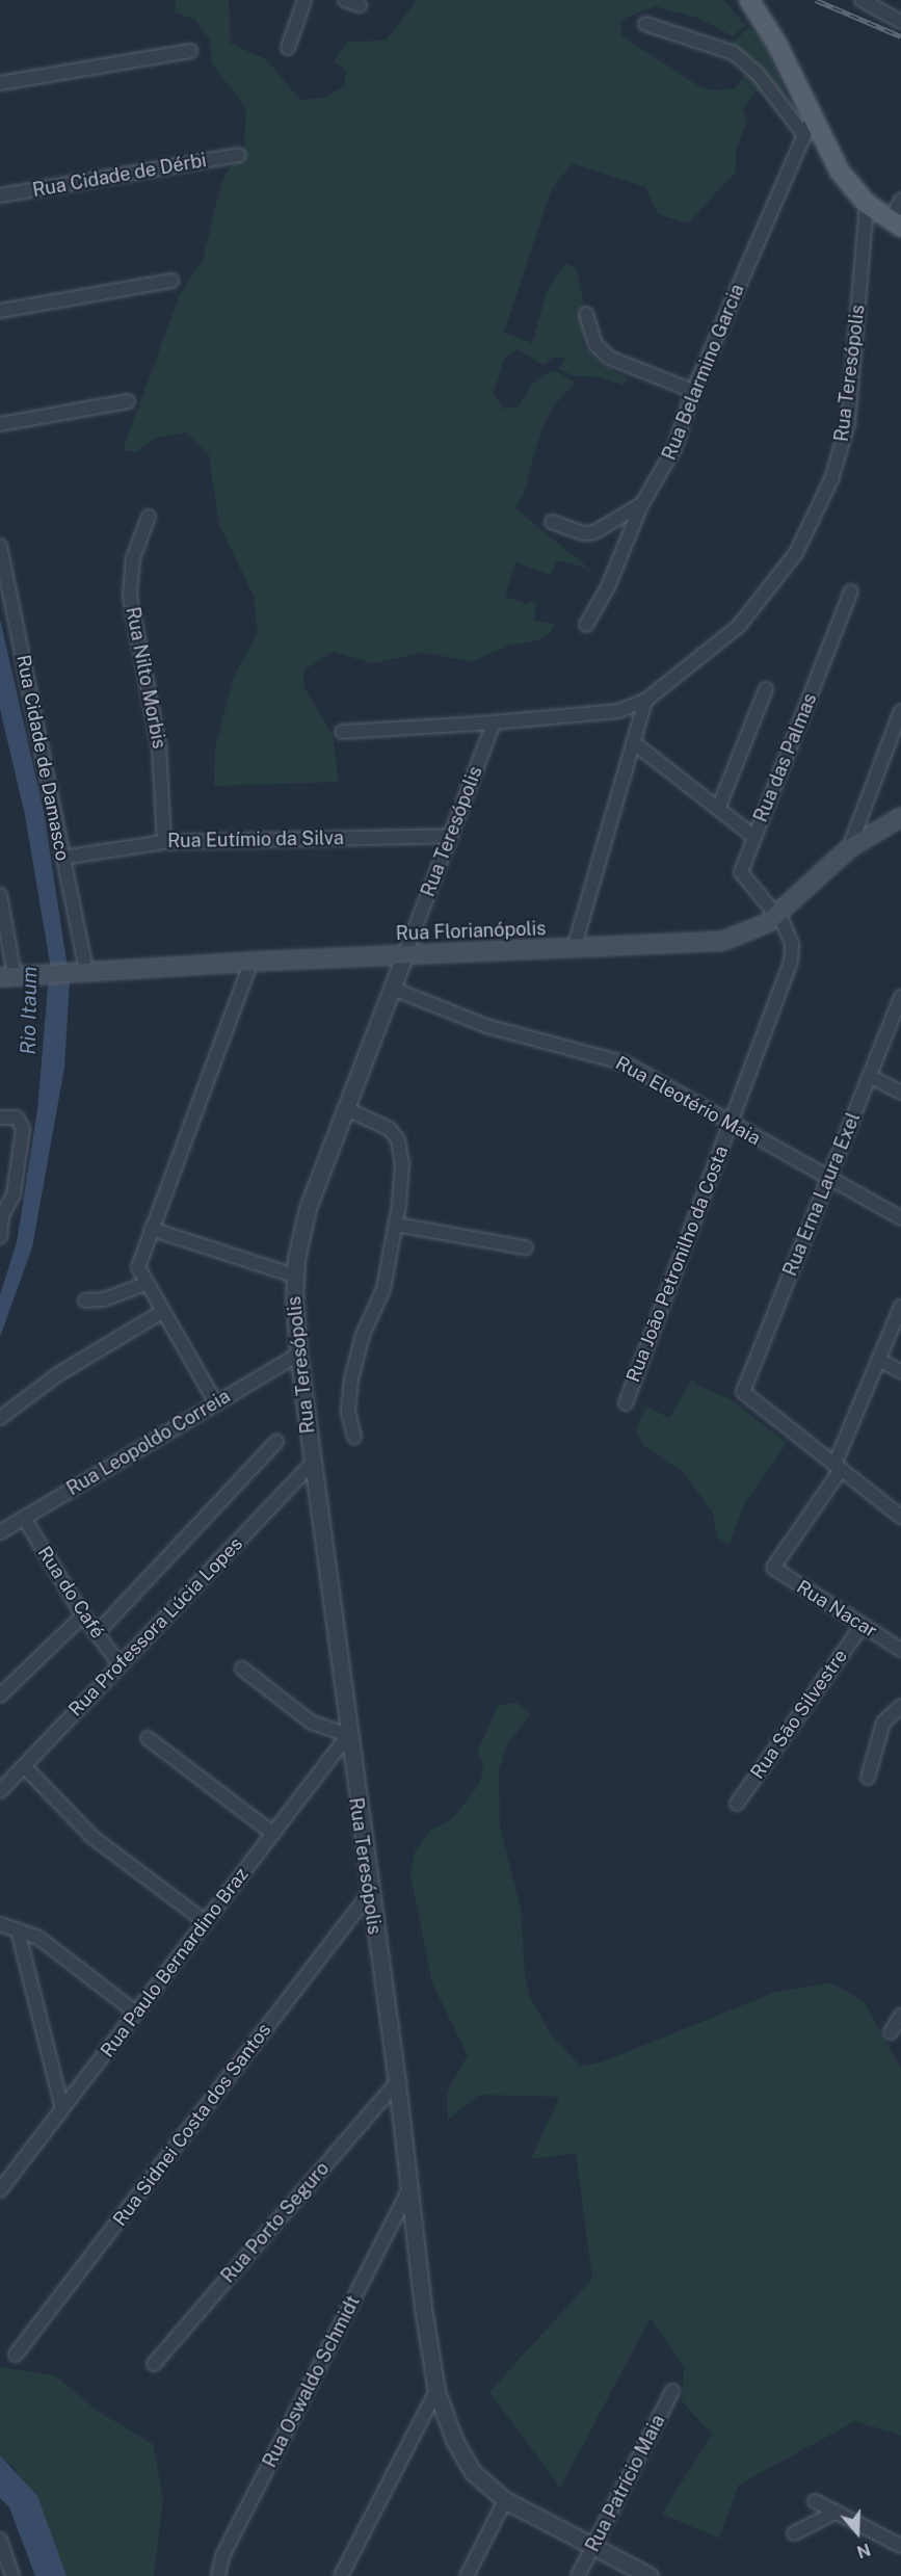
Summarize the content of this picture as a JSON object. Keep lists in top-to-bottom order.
{
  "streets": {
    "main road": ["Rua Florianópolis"],
    "street": [
      "Rua Cidade de Dérbi",
      "Rua Belarmino Garcia",
      "Rua Teresópolis",
      "Rua Nilto Morbis",
      "Rua Cidade de Damasco",
      "Rua das Palmas",
      "Rua Eutímio da Silva",
      "Rua Eleotério Maia",
      "Rua Erna Laura Exel",
      "Rua João Petronilho da Costa",
      "Rua Leopoldo Correia",
      "Rua do Café",
      "Rua Nacar",
      "Rua Professora Lúcia Lopes",
      "Rua São Silvestre",
      "Rua Paulo Bernardino Braz",
      "Rua Sidnei Costa dos Santos",
      "Rua Porto Seguro",
      "Rua Oswaldo Schmidt",
      "Rua Patrício Maia"
    ]
  },
  "crossings": [
    ["Rua Teresópolis", "Rua Eutímio da Silva"],
    ["Rua Teresópolis", "Rua Florianópolis"],
    ["Rua Teresópolis", "Rua Eleotério Maia"],
    ["Rua Teresópolis", "Rua Leopoldo Correia"],
    ["Rua Teresópolis", "Rua Professora Lúcia Lopes"],
    ["Rua Teresópolis", "Rua Paulo Bernardino Braz"],
    ["Rua Teresópolis", "Rua Sidnei Costa dos Santos"],
    ["Rua Teresópolis", "Rua Porto Seguro"],
    ["Rua Teresópolis", "Rua Oswaldo Schmidt"],
    ["Rua Teresópolis", "Rua Patrício Maia"],
    ["Rua Nilto Morbis", "Rua Eutímio da Silva"],
    ["Rua Cidade de Damasco", "Rua Eutímio da Silva"],
    ["Rua Cidade de Damasco", "Rua Florianópolis"],
    ["Rua das Palmas", "Rua Florianópolis"],
    ["Rua das Palmas", "Rua João Petronilho da Costa"],
    ["Rua Florianópolis", "Rua João Petronilho da Costa"],
    ["Rua Eleotério Maia", "Rua Erna Laura Exel"],
    ["Rua Eleotério Maia", "Rua João Petronilho da Costa"],
    ["Rua Erna Laura Exel", "Rua Nacar"],
    ["Rua Leopoldo Correia", "Rua do Café"],
    ["Rua do Café", "Rua Professora Lúcia Lopes"],
    ["Rua Nacar", "Rua São Silvestre"]
  ],
  "water": ["Rio Itaum"],
  "north": "bottom"
}
